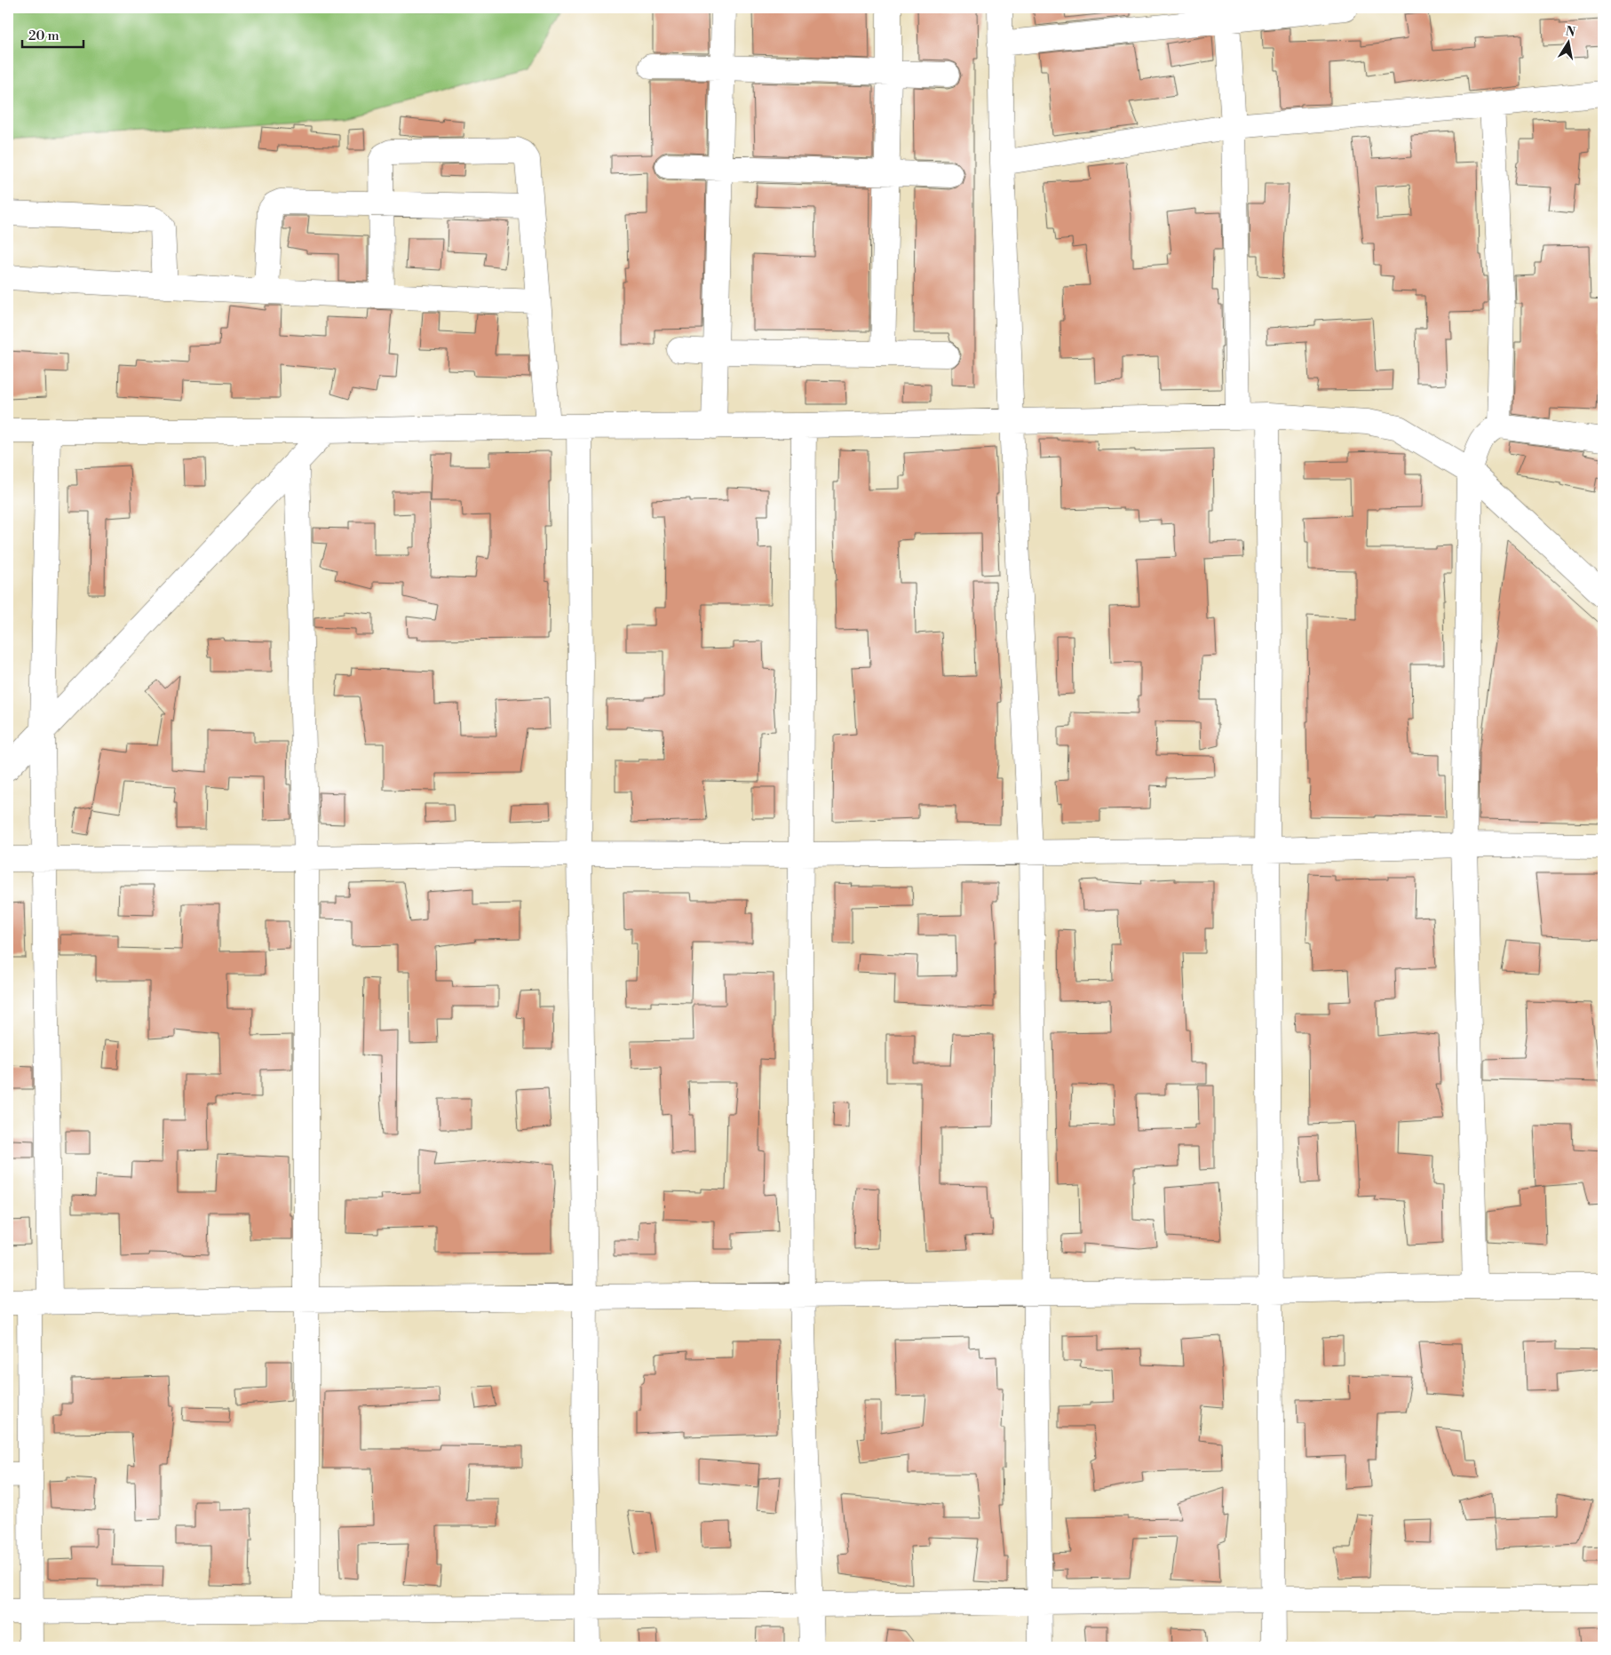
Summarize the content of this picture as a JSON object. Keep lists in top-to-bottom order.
{
  "scale_bar": "20 m",
  "north": "top"
}
